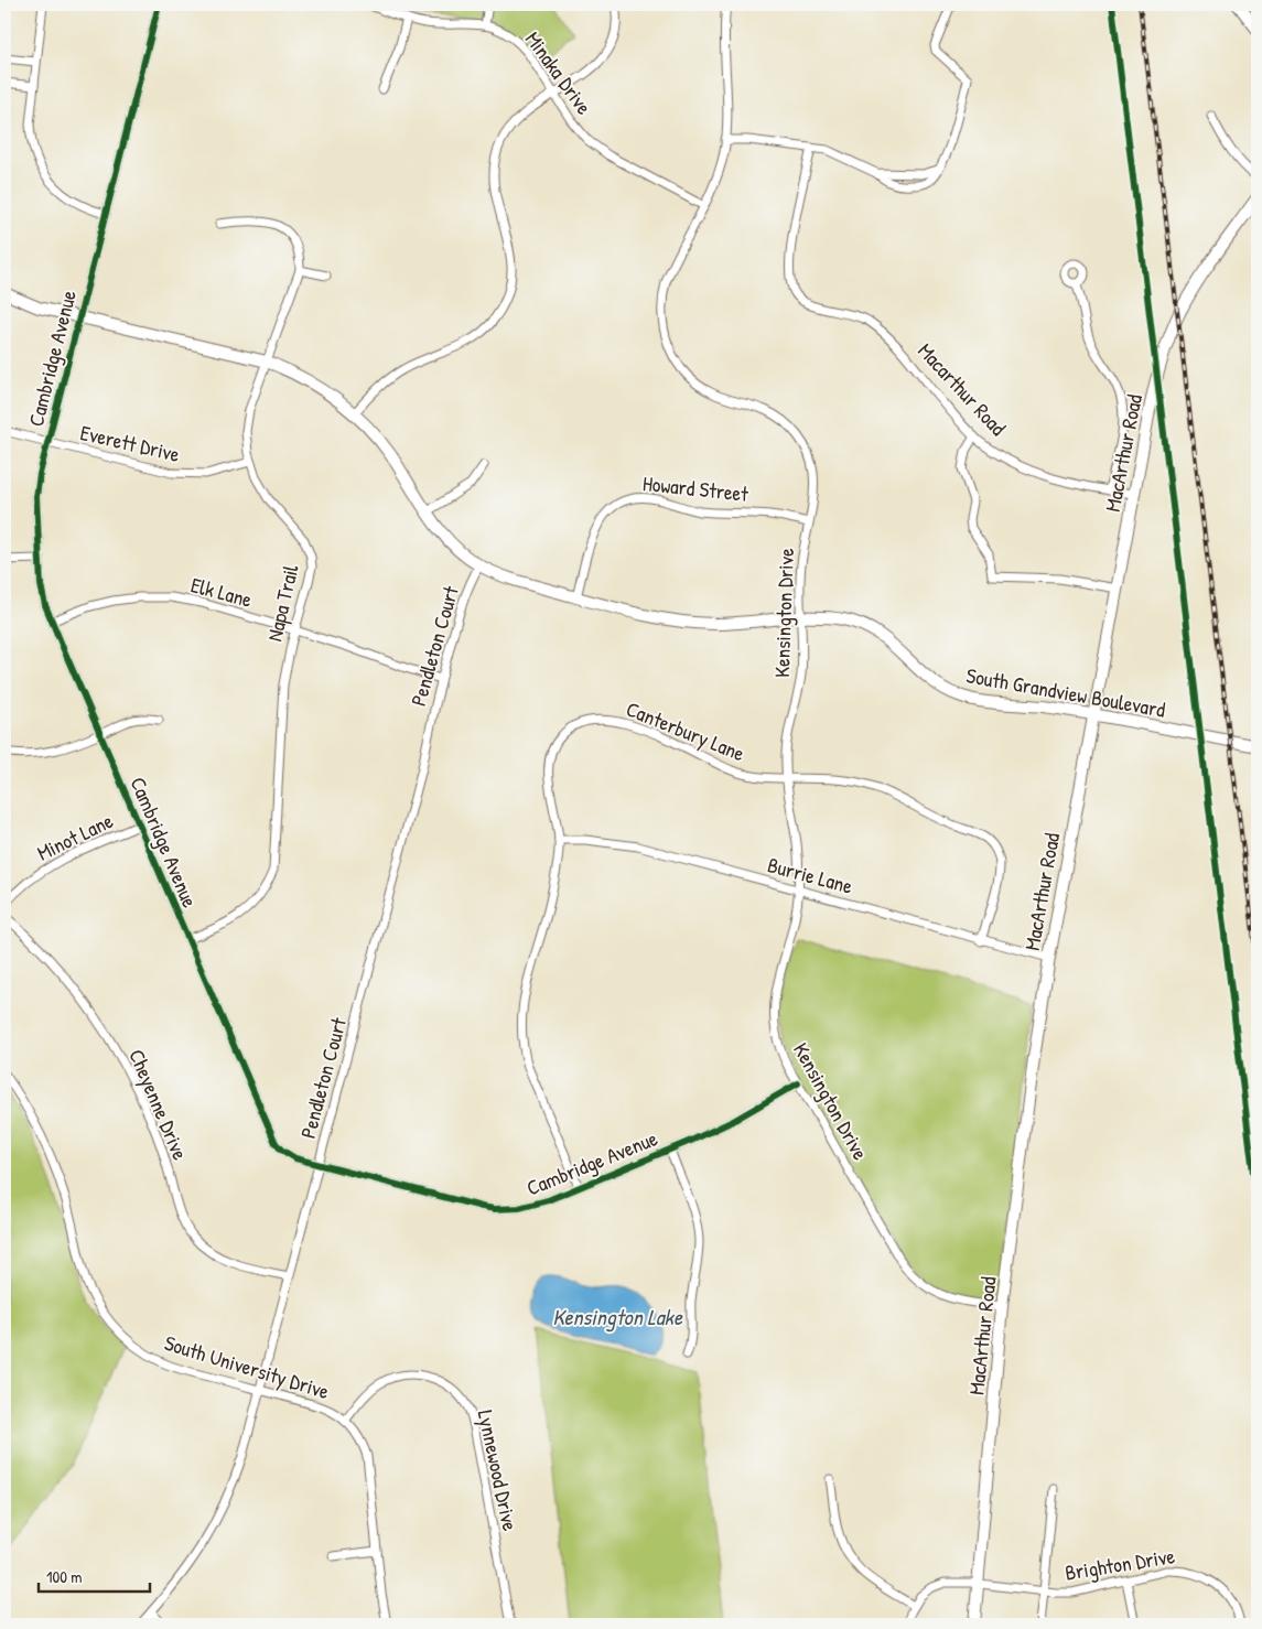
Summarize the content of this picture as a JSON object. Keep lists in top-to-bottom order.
{
  "streets": {
    "street": [
      "Minaka Drive",
      "Cambridge Avenue",
      "Macarthur Road",
      "Everett Drive",
      "MacArthur Road",
      "Howard Street",
      "Elk Lane",
      "Napa Trail",
      "Kensington Drive",
      "Pendleton Court",
      "South Grandview Boulevard",
      "Canterbury Lane",
      "Minot Lane",
      "Burrie Lane",
      "Cheyenne Drive",
      "South University Drive",
      "Lynnewood Drive",
      "Brighton Drive"
    ]
  },
  "crossings": [
    ["Minaka Drive", "Kensington Drive"],
    ["Cambridge Avenue", "Everett Drive"],
    ["Cambridge Avenue", "Elk Lane"],
    ["Cambridge Avenue", "Napa Trail"],
    ["Cambridge Avenue", "Kensington Drive"],
    ["Cambridge Avenue", "Pendleton Court"],
    ["Cambridge Avenue", "South Grandview Boulevard"],
    ["Cambridge Avenue", "Canterbury Lane"],
    ["Cambridge Avenue", "Minot Lane"],
    ["Macarthur Road", "MacArthur Road"],
    ["Everett Drive", "Napa Trail"],
    ["MacArthur Road", "Kensington Drive"],
    ["MacArthur Road", "South Grandview Boulevard"],
    ["MacArthur Road", "Burrie Lane"],
    ["MacArthur Road", "Brighton Drive"],
    ["Howard Street", "Kensington Drive"],
    ["Howard Street", "South Grandview Boulevard"],
    ["Elk Lane", "Napa Trail"],
    ["Elk Lane", "Pendleton Court"],
    ["Napa Trail", "South Grandview Boulevard"],
    ["Kensington Drive", "South Grandview Boulevard"],
    ["Kensington Drive", "Canterbury Lane"],
    ["Kensington Drive", "Burrie Lane"],
    ["Pendleton Court", "South Grandview Boulevard"],
    ["Pendleton Court", "Cheyenne Drive"],
    ["Pendleton Court", "South University Drive"],
    ["Canterbury Lane", "Burrie Lane"],
    ["South University Drive", "Lynnewood Drive"]
  ],
  "water": ["Kensington Lake"],
  "scale_bar": "100 m"
}
